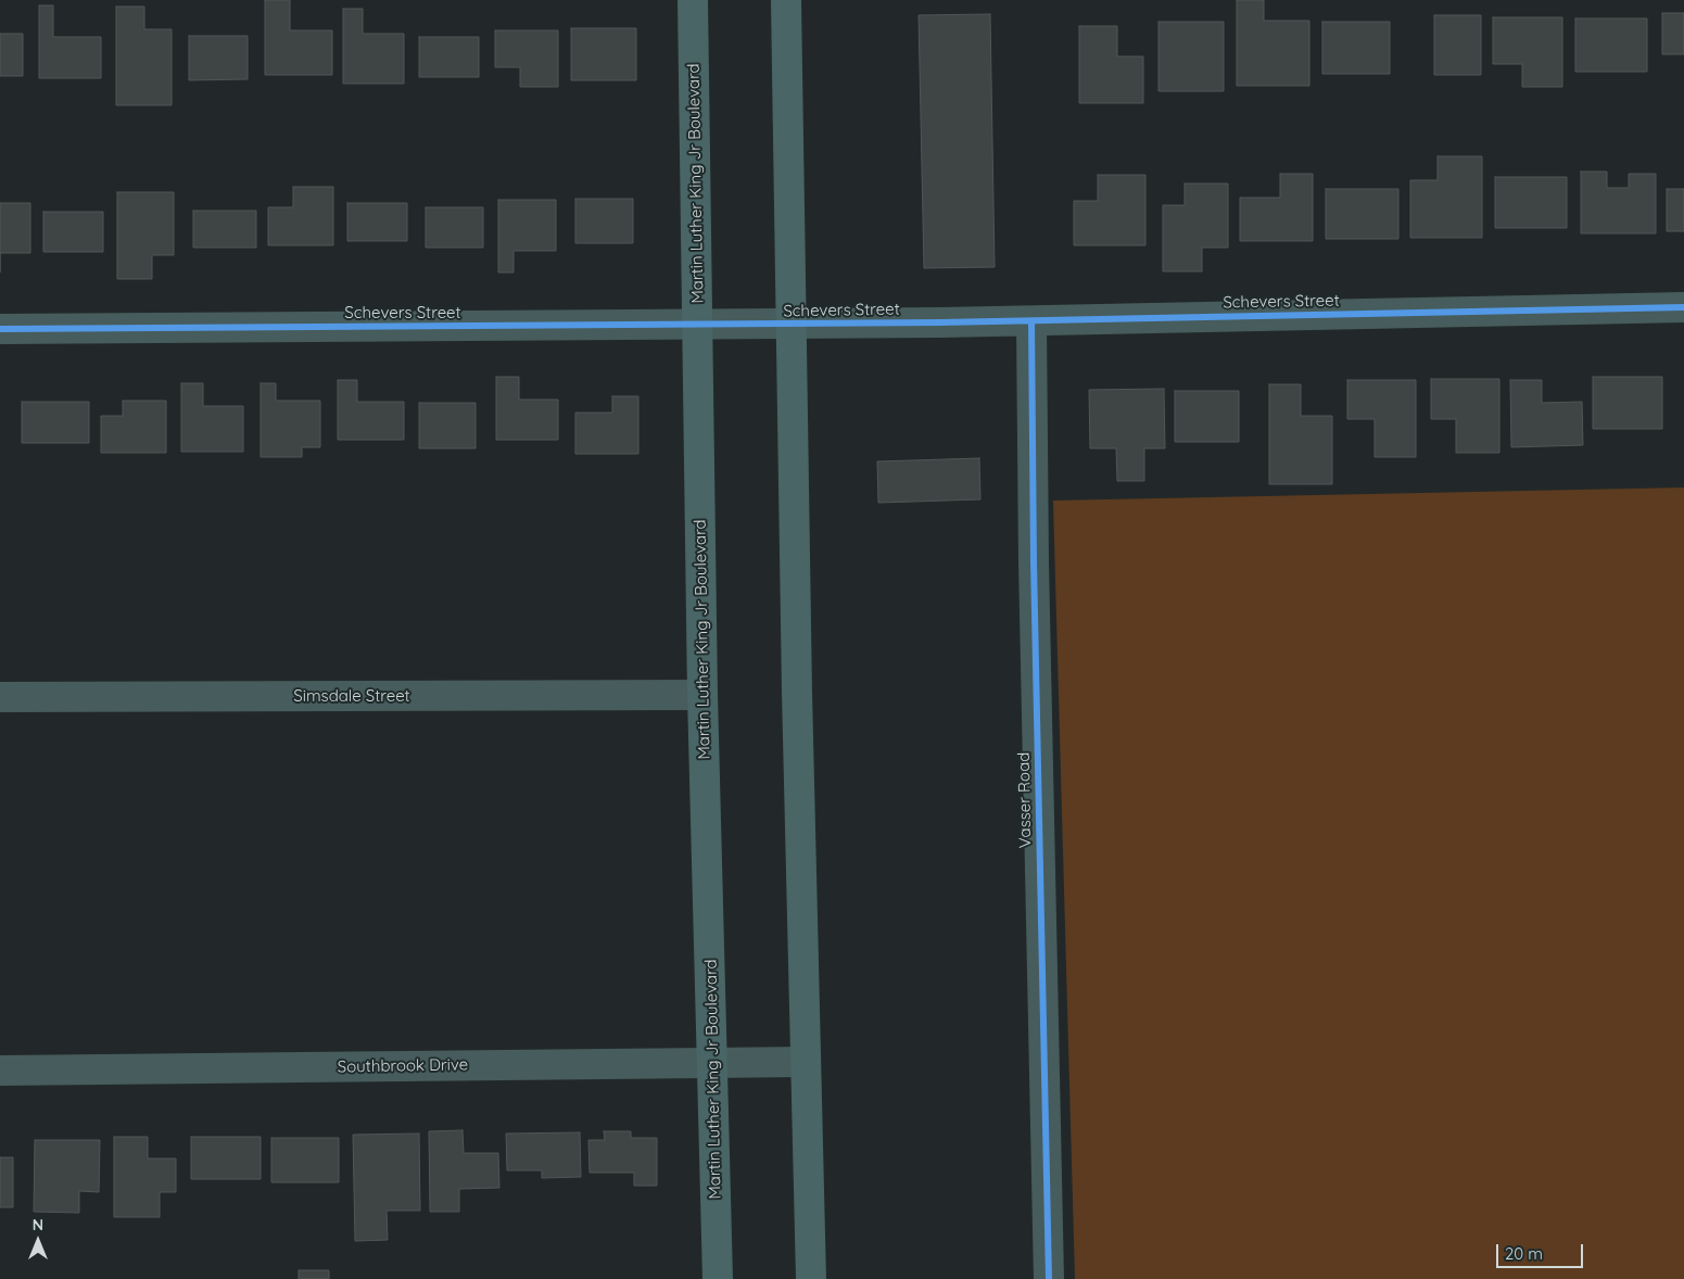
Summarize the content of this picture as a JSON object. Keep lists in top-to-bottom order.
{
  "streets": {
    "main road": ["Martin Luther King Jr Boulevard"],
    "street": [
      "Schevers Street",
      "Simsdale Street",
      "Vasser Road",
      "Southbrook Drive"
    ]
  },
  "crossings": [
    ["Martin Luther King Jr Boulevard", "Schevers Street"],
    ["Martin Luther King Jr Boulevard", "Simsdale Street"],
    ["Martin Luther King Jr Boulevard", "Southbrook Drive"],
    ["Schevers Street", "Vasser Road"]
  ],
  "scale_bar": "20 m",
  "north": "top"
}
